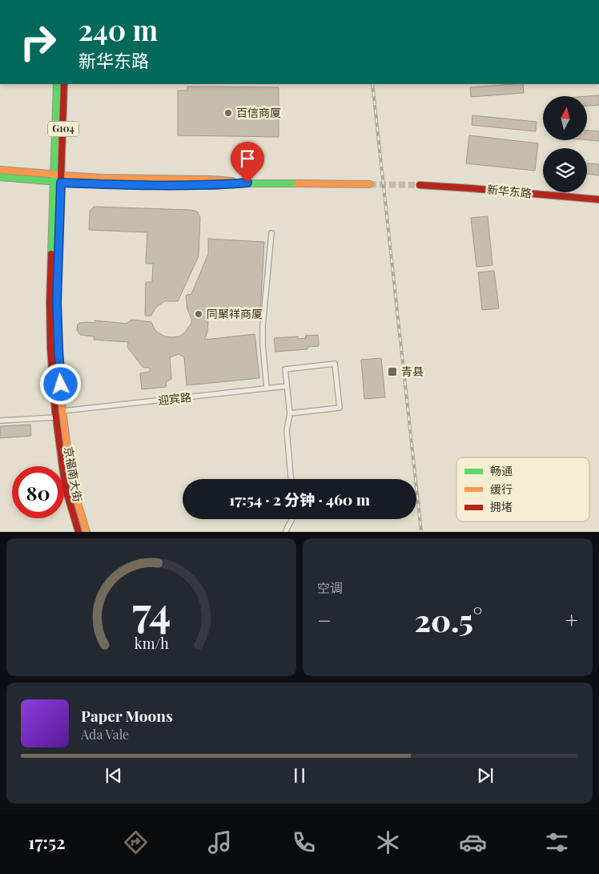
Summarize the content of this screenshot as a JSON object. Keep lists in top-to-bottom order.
{
  "streets": {
    "main road": ["G104", "新华东路", "京福南大街"],
    "street": ["迎宾路"]
  },
  "crossings": [
    ["G104", "京福南大街"],
    ["迎宾路", "京福南大街"]
  ],
  "places": {
    "other": ["百信商厦", "同聚祥商厦"],
    "transit": ["青县"]
  },
  "legend": ["畅通", "缓行", "拥堵"],
  "north": "top",
  "page": {
    "turn": ["240 m", "新华东路"],
    "limit": "80",
    "trip": "17:54 · 2 分钟 · 460 m",
    "tile": "空调",
    "heat": ["−", "20.5°", "+"],
    "song": ["Paper Moons", "Ada Vale"],
    "tabs": "17:52",
    "gauge": ["74", "km/h"]
  }
}
